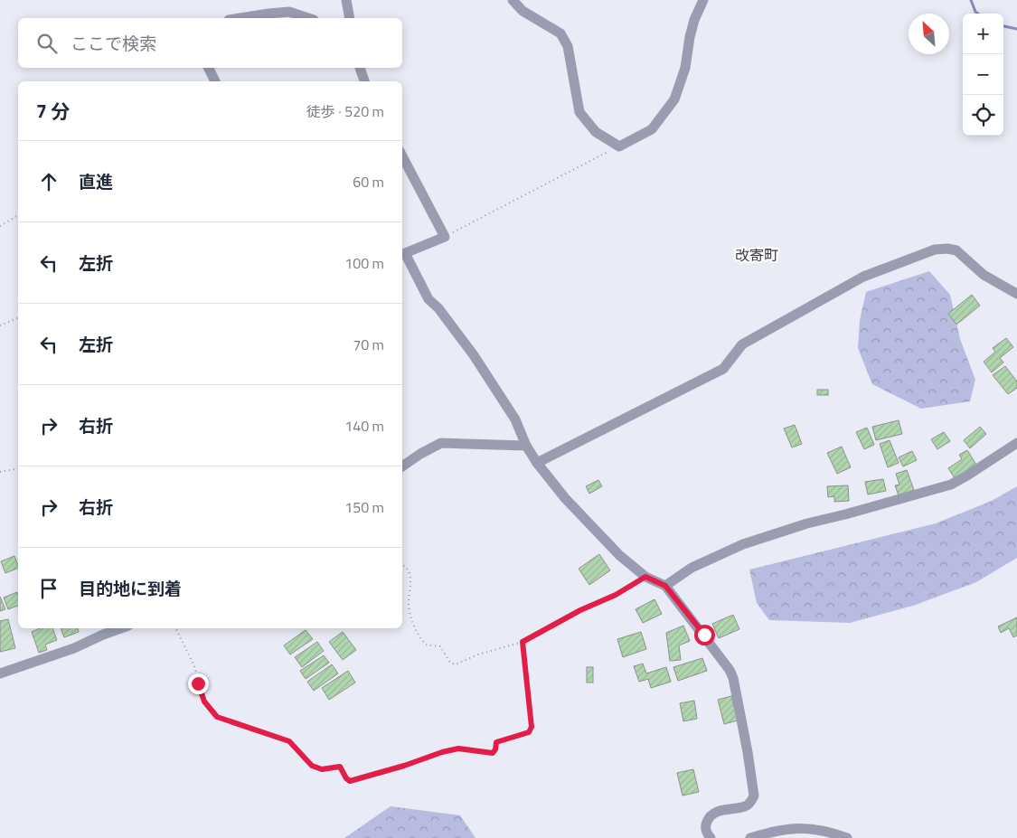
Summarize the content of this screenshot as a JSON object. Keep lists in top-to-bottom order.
{
  "districts": ["改寄町"],
  "north": "top left",
  "page": {
    "map_buttons": ["+", "−"],
    "search": "ここで検索",
    "heading": ["7 分", "徒歩 · 520 m"],
    "list": [
      ["直進", "60 m"],
      ["左折", "100 m"],
      ["左折", "70 m"],
      ["右折", "140 m"],
      ["右折", "150 m"],
      "目的地に到着"
    ]
  }
}
